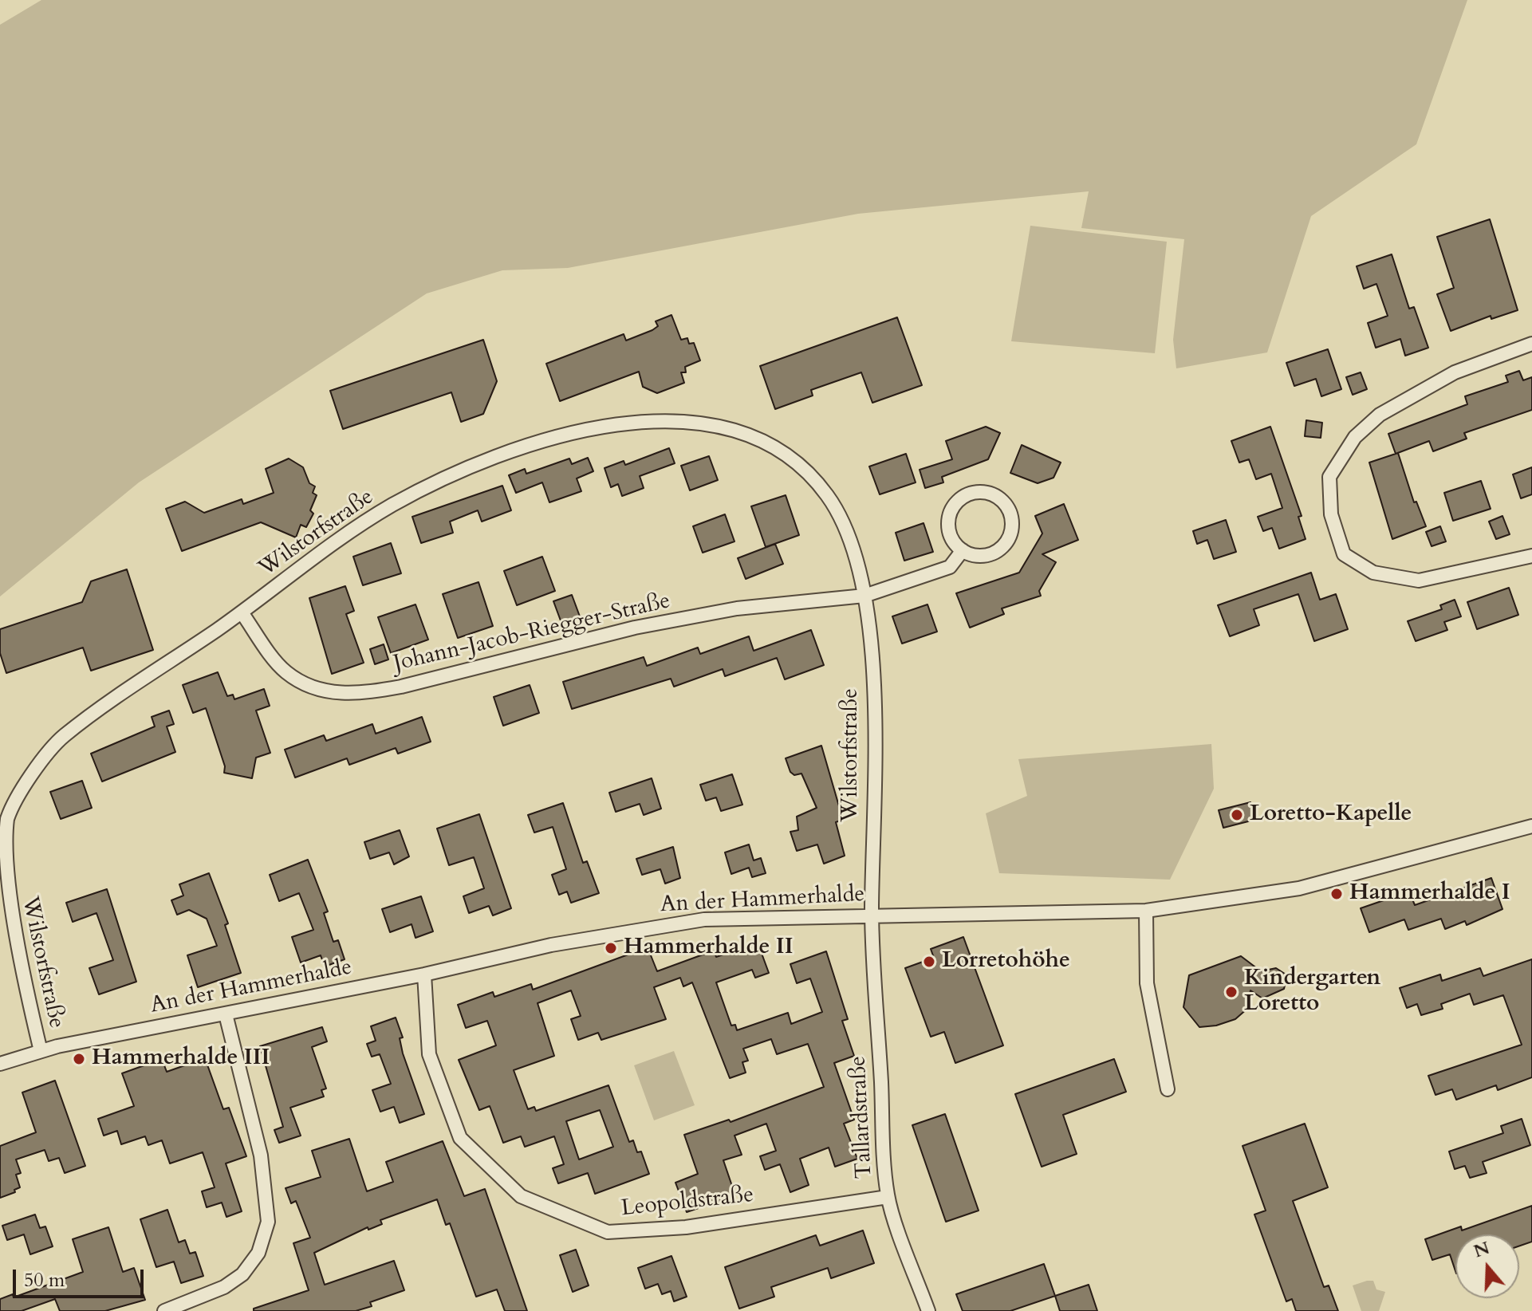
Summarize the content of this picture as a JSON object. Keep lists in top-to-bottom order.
{
  "streets": {
    "street": [
      "Wilstorfstraße",
      "Johann-Jacob-Riegger-Straße",
      "An der Hammerhalde",
      "Tallardstraße",
      "Leopoldstraße"
    ]
  },
  "crossings": [
    ["Wilstorfstraße", "Johann-Jacob-Riegger-Straße"],
    ["Wilstorfstraße", "An der Hammerhalde"],
    ["Wilstorfstraße", "Tallardstraße"],
    ["An der Hammerhalde", "Tallardstraße"],
    ["An der Hammerhalde", "Leopoldstraße"],
    ["Tallardstraße", "Leopoldstraße"]
  ],
  "places": [
    "Loretto-Kapelle",
    "Hammerhalde I",
    "Hammerhalde II",
    "Lorretohöhe",
    "Kindergarten Loretto",
    "Hammerhalde III"
  ],
  "scale_bar": "50 m",
  "north": "top"
}
